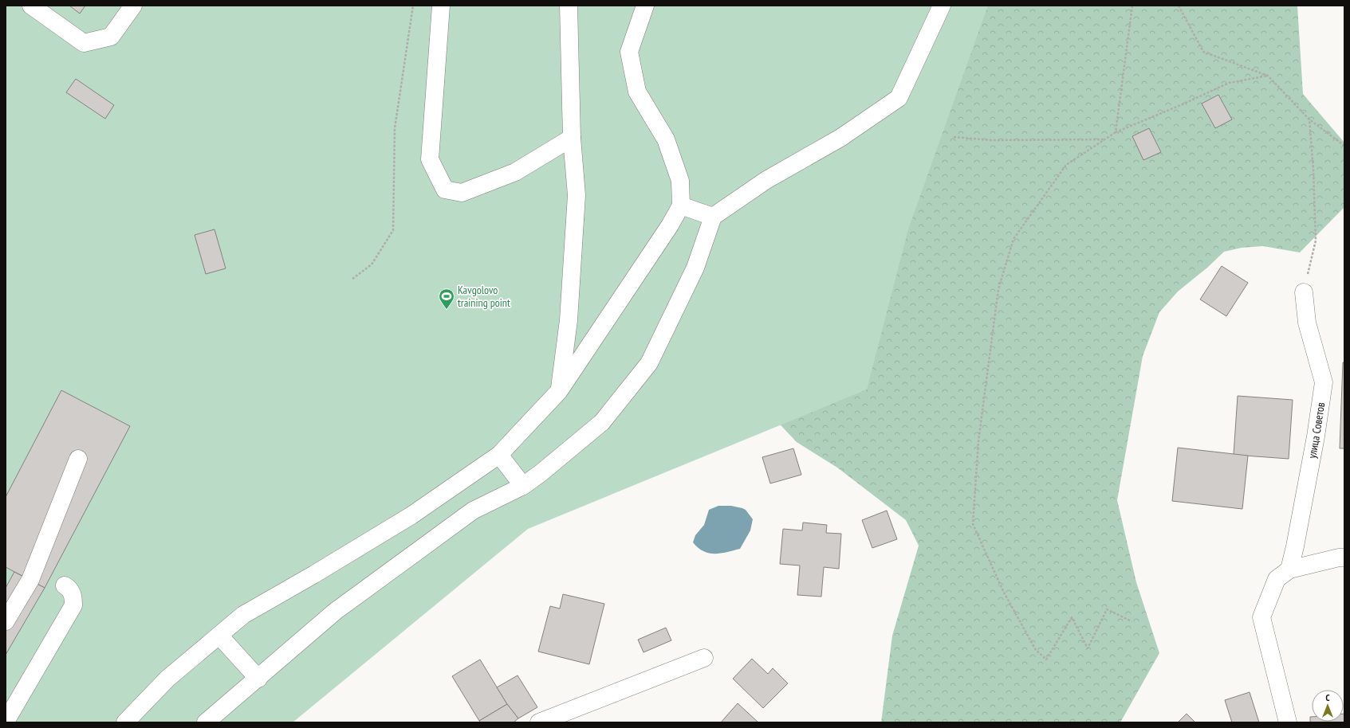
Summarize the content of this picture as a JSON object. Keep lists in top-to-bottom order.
{
  "streets": {
    "street": ["улица Советов"]
  },
  "places": {
    "sports": ["Kavgolovo training point"]
  },
  "north": "top"
}
